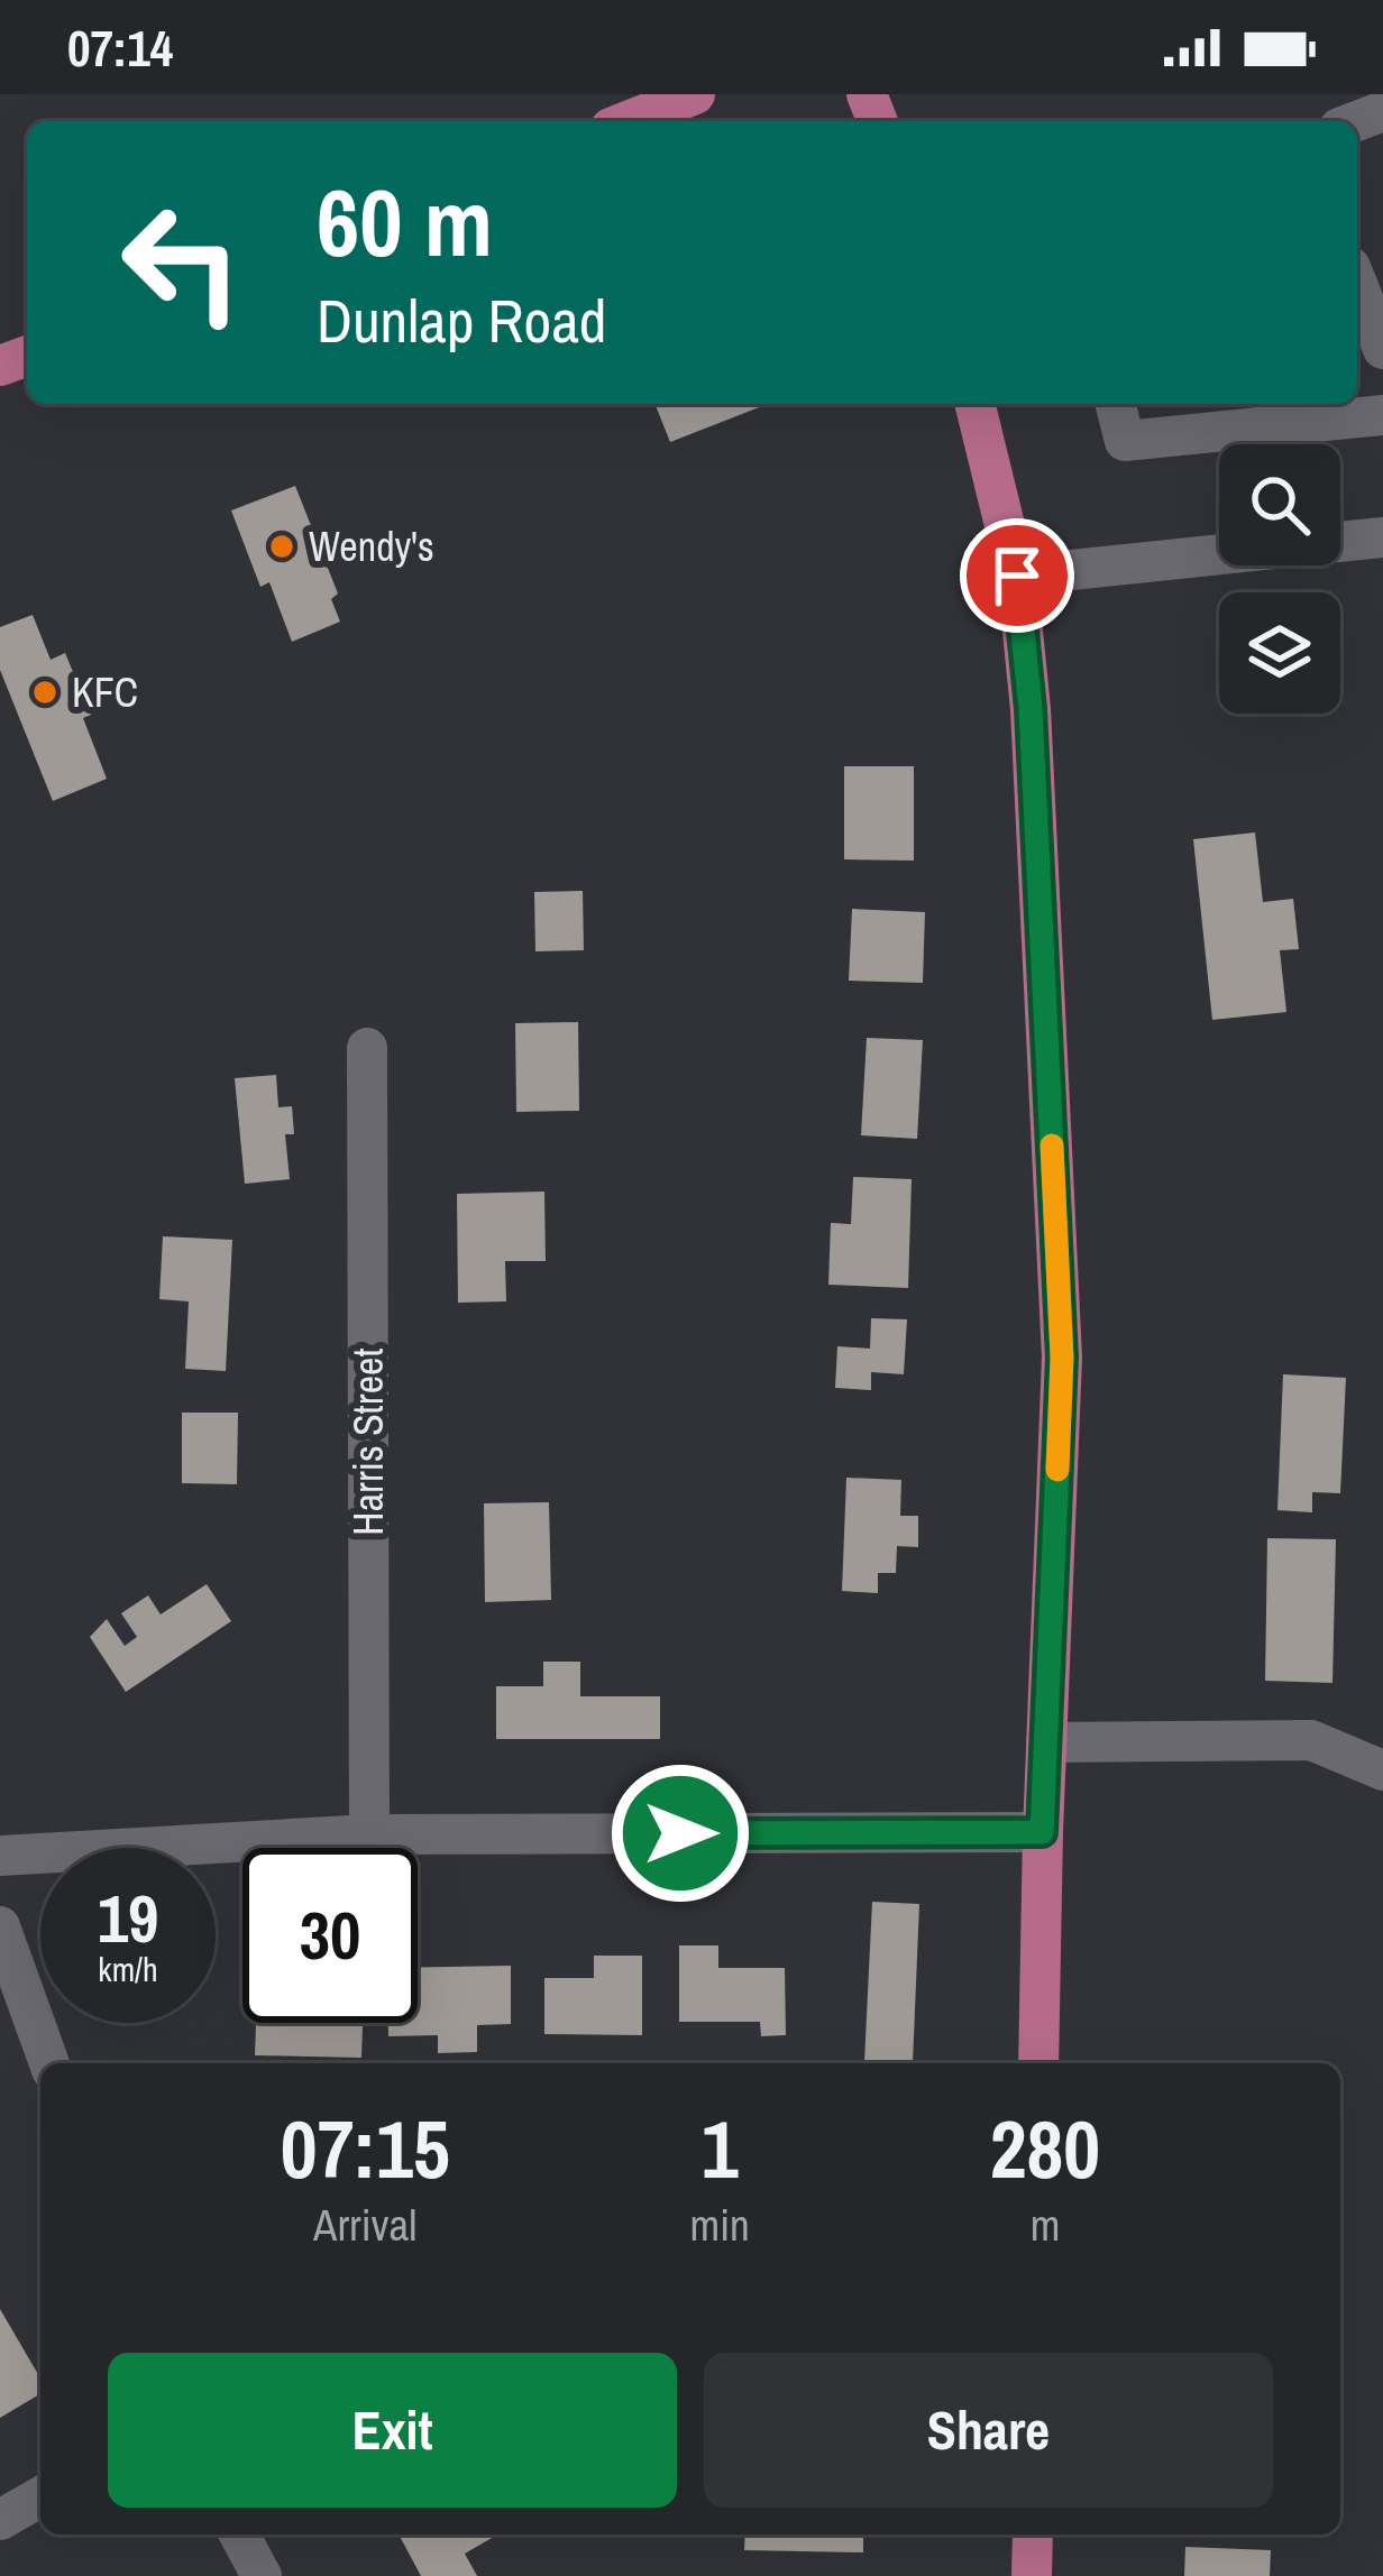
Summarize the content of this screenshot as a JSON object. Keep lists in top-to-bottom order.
{
  "streets": {
    "street": ["Harris Street"]
  },
  "places": ["Wendy's", "KFC"],
  "page": {
    "status": "07:14",
    "turn": ["60 m", "Dunlap Road"],
    "speed": "19 km/h",
    "limit": "30",
    "eta": [
      "07:15",
      "Arrival",
      "1",
      "min",
      "280",
      "m"
    ],
    "buttons": ["Exit", "Share"]
  }
}
